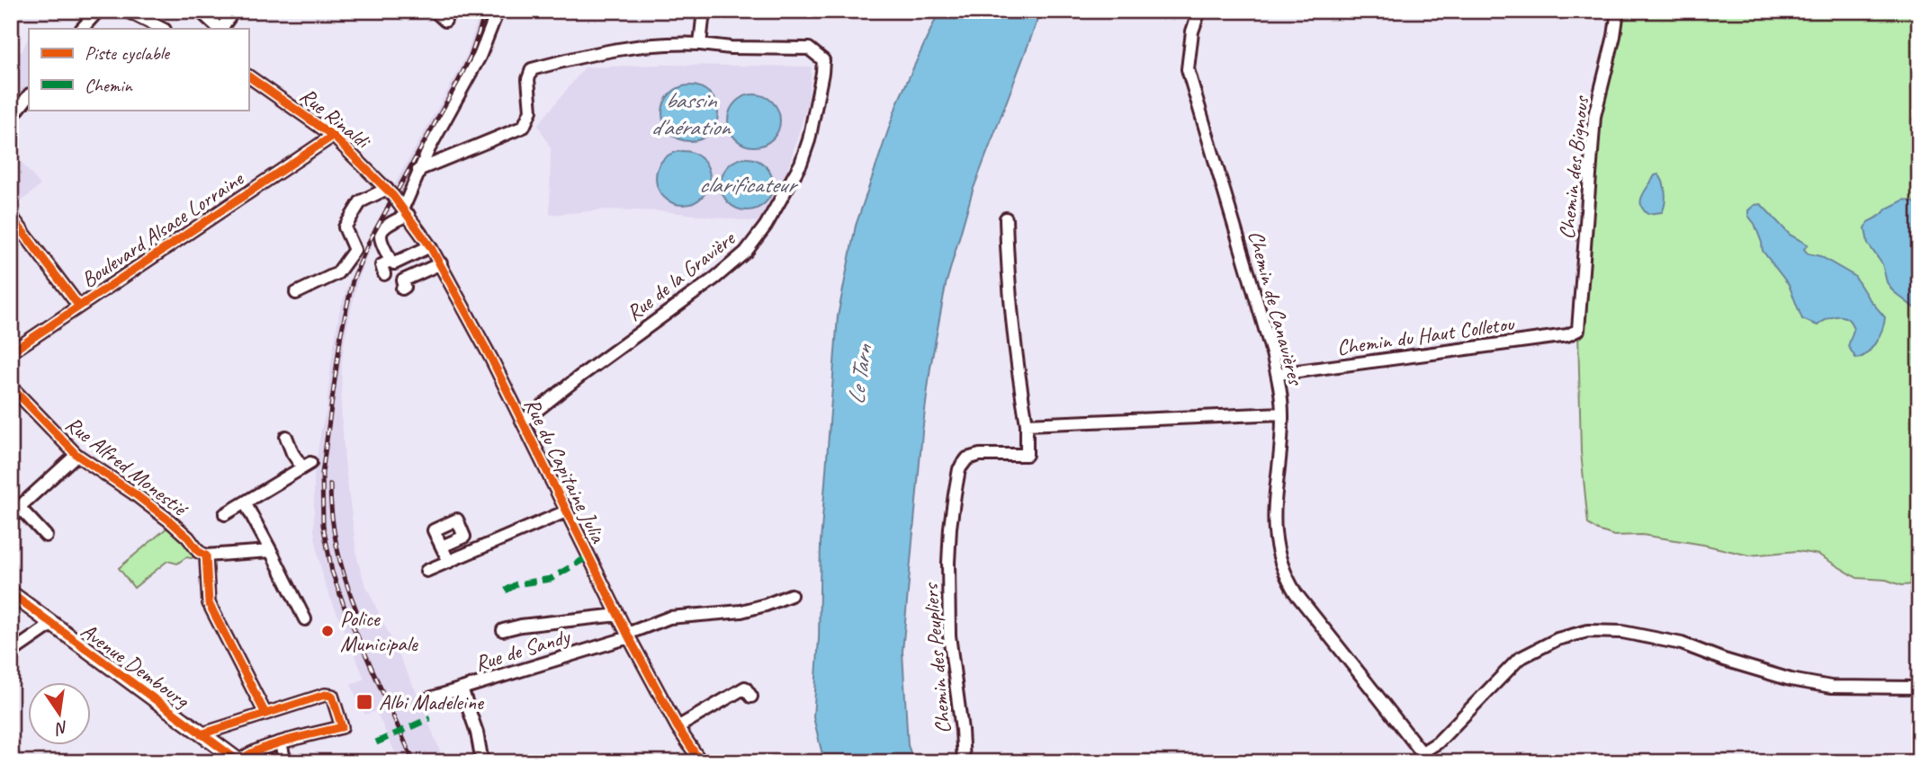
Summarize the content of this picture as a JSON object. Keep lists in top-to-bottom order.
{
  "streets": {
    "main road": ["Avenue Dembourg"],
    "street": [
      "Rue Rinaldi",
      "Chemin des Bignous",
      "Boulevard Alsace Lorraine",
      "Rue de la Gravière",
      "Chemin de Canavières",
      "Chemin du Haut Colletou",
      "Rue Alfred Monestié",
      "Rue du Capitaine Julia",
      "Rue de Sandy",
      "Chemin des Peupliers"
    ]
  },
  "crossings": [
    ["Rue Rinaldi", "Boulevard Alsace Lorraine"],
    ["Rue Rinaldi", "Rue du Capitaine Julia"],
    ["Chemin des Bignous", "Chemin du Haut Colletou"],
    ["Rue de la Gravière", "Rue du Capitaine Julia"],
    ["Chemin de Canavières", "Chemin du Haut Colletou"],
    ["Rue du Capitaine Julia", "Rue de Sandy"]
  ],
  "water": ["bassin d'aération", "clarificateur", "Le Tarn"],
  "places": {
    "other": ["Police Municipale"],
    "transit": ["Albi Madeleine"]
  },
  "legend": ["Piste cyclable", "Chemin"],
  "north": "bottom"
}
